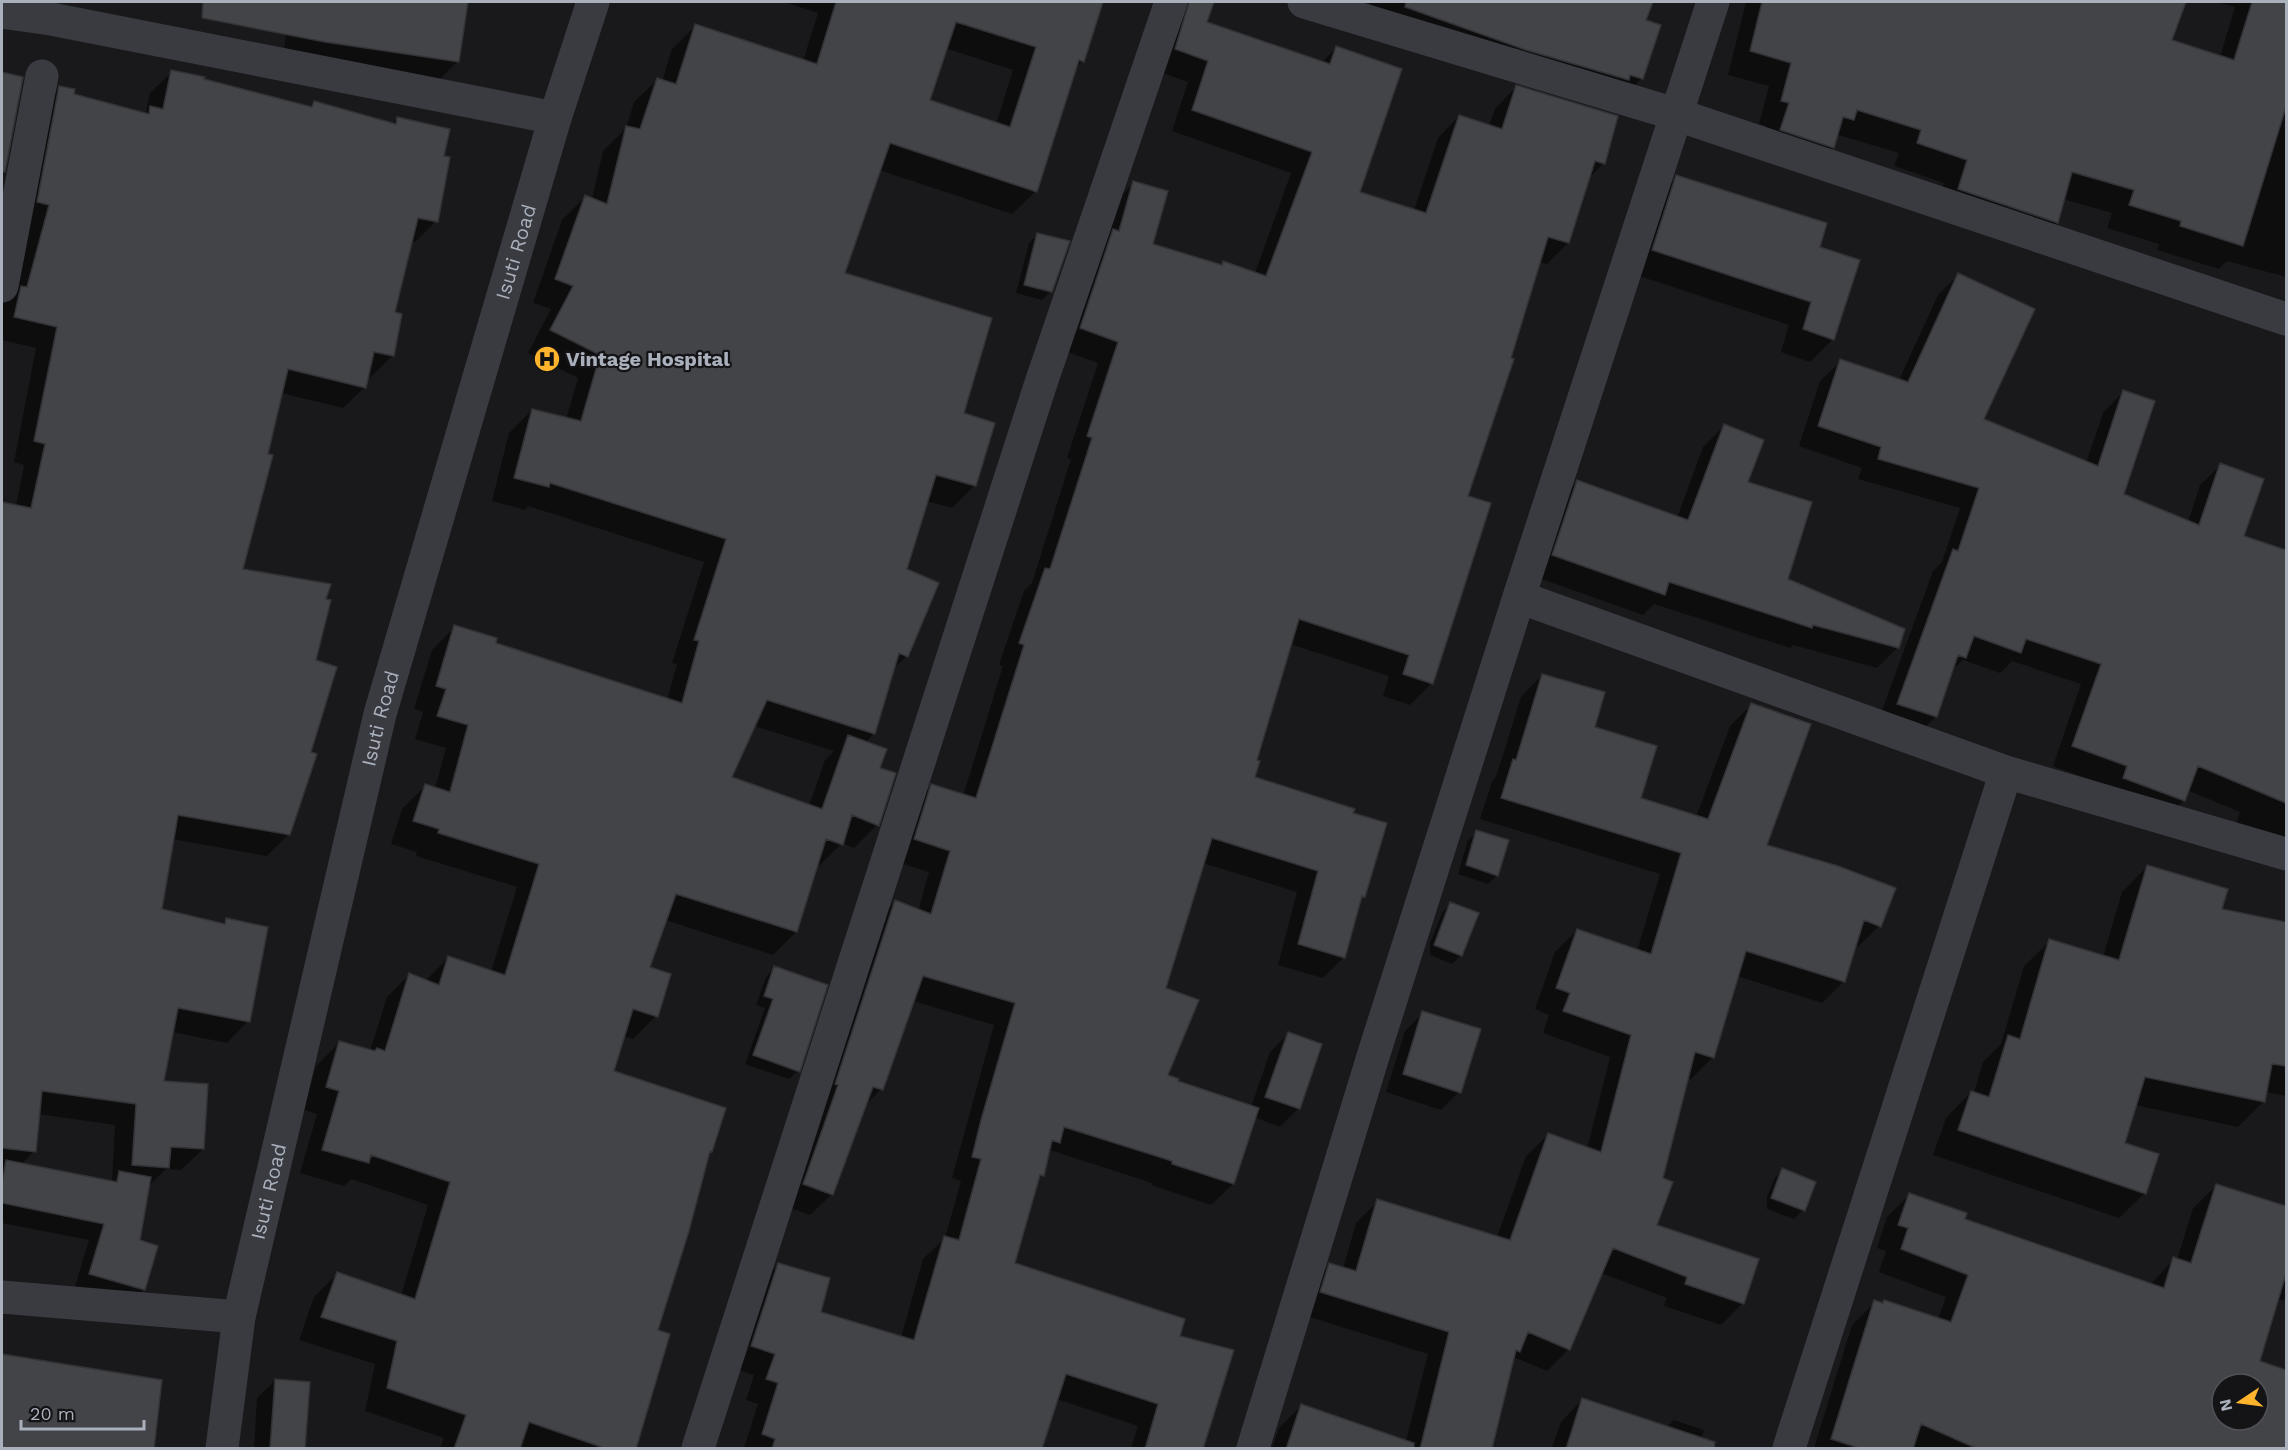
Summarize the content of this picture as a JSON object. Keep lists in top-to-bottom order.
{
  "streets": {
    "street": ["Isuti Road"]
  },
  "places": {
    "hospital": ["Vintage Hospital"]
  },
  "scale_bar": "20 m",
  "north": "left"
}
